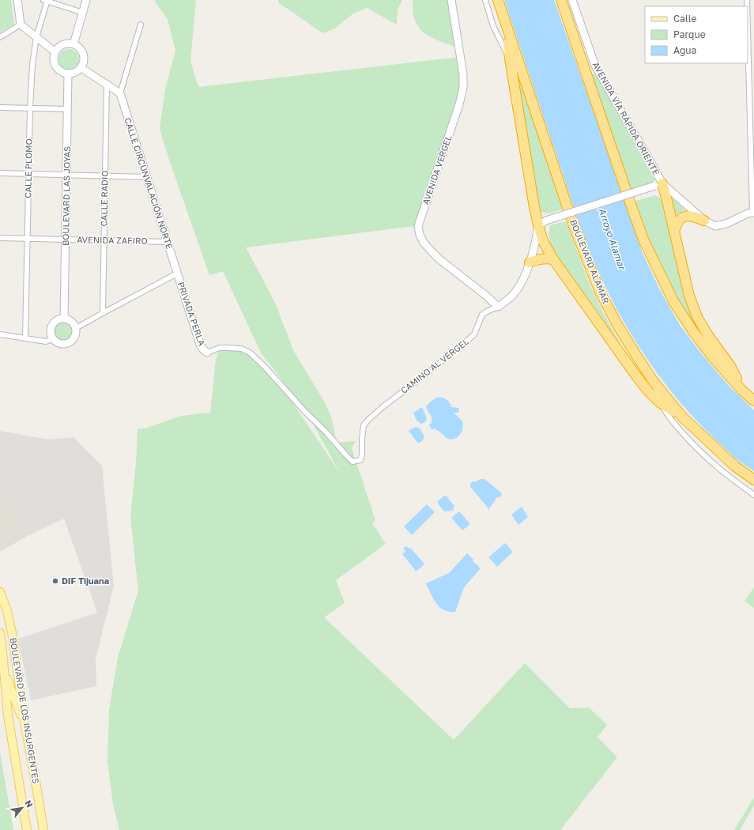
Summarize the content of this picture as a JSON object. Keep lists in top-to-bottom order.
{
  "streets": {
    "highway": ["BOULEVARD ALAMAR"],
    "main road": ["BOULEVARD DE LOS INSURGENTES"],
    "street": [
      "AVENIDA VÍA RÁPIDA ORIENTE",
      "CALLE PLOMO",
      "AVENIDA VERGEL",
      "CALLE CIRCUNVALACIÓN NORTE",
      "BOULEVARD LAS JOYAS",
      "CALLE RADIO",
      "AVENIDA ZAFIRO",
      "PRIVADA PERLA",
      "CAMINO AL VERGEL"
    ]
  },
  "crossings": [
    ["CALLE PLOMO", "AVENIDA ZAFIRO"],
    ["AVENIDA VERGEL", "CAMINO AL VERGEL"],
    ["CALLE CIRCUNVALACIÓN NORTE", "AVENIDA ZAFIRO"],
    ["CALLE CIRCUNVALACIÓN NORTE", "PRIVADA PERLA"],
    ["BOULEVARD LAS JOYAS", "AVENIDA ZAFIRO"],
    ["CALLE RADIO", "AVENIDA ZAFIRO"],
    ["PRIVADA PERLA", "CAMINO AL VERGEL"]
  ],
  "water": ["Arroyo Alamar"],
  "places": ["DIF Tijuana"],
  "legend": ["Calle", "Parque", "Agua"],
  "north": "top right"
}
